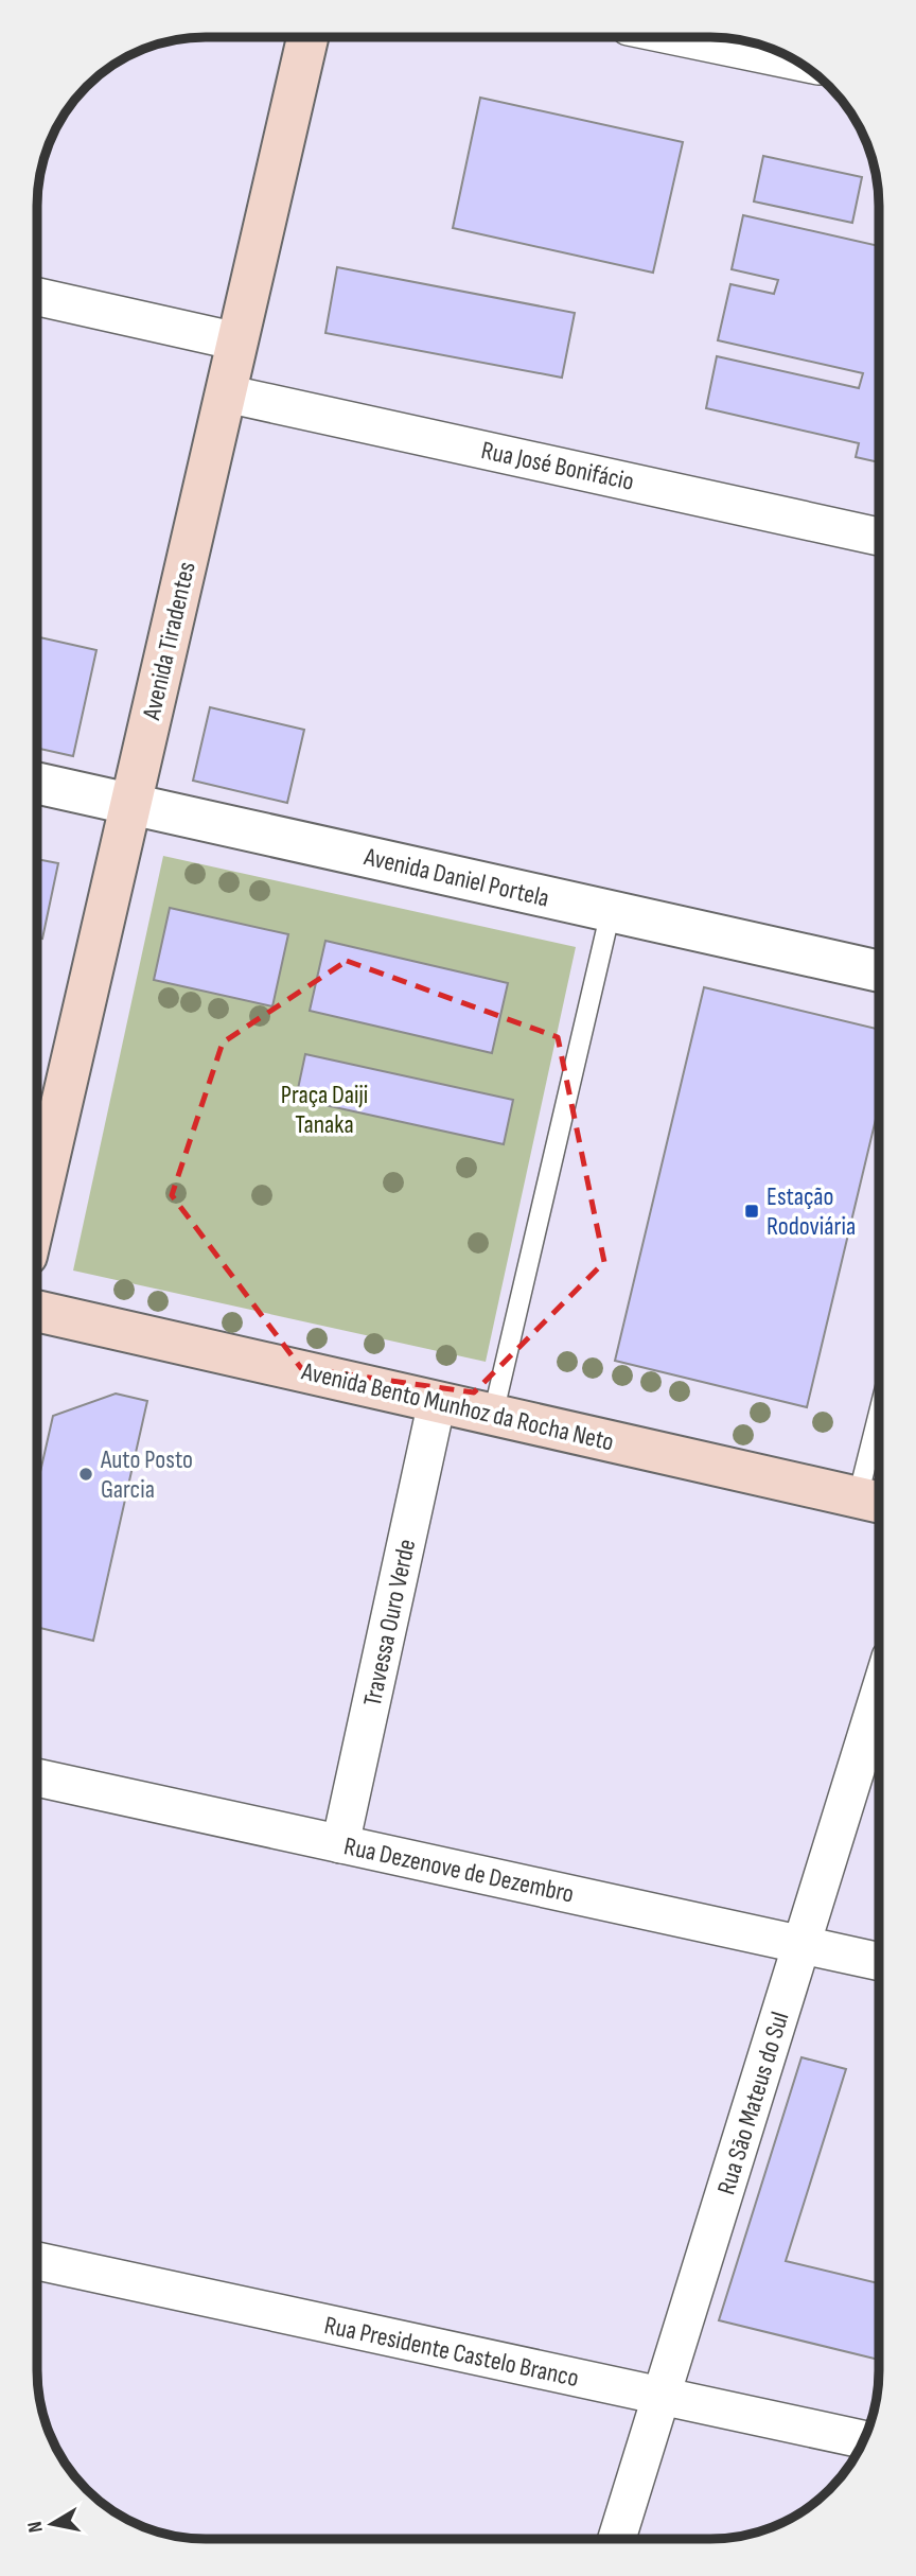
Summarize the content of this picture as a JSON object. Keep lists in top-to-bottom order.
{
  "streets": {
    "main road": ["Avenida Tiradentes", "Avenida Bento Munhoz da Rocha Neto"],
    "street": [
      "Rua José Bonifácio",
      "Avenida Daniel Portela",
      "Travessa Ouro Verde",
      "Rua Dezenove de Dezembro",
      "Rua São Mateus do Sul",
      "Rua Presidente Castelo Branco"
    ]
  },
  "crossings": [
    ["Rua José Bonifácio", "Avenida Tiradentes"],
    ["Avenida Tiradentes", "Avenida Daniel Portela"],
    ["Avenida Bento Munhoz da Rocha Neto", "Travessa Ouro Verde"],
    ["Travessa Ouro Verde", "Rua Dezenove de Dezembro"],
    ["Rua Dezenove de Dezembro", "Rua São Mateus do Sul"],
    ["Rua São Mateus do Sul", "Rua Presidente Castelo Branco"]
  ],
  "parks": ["Praça Daiji Tanaka"],
  "places": {
    "transit": ["Estação Rodoviária"],
    "other": ["Auto Posto Garcia"]
  },
  "north": "left"
}
